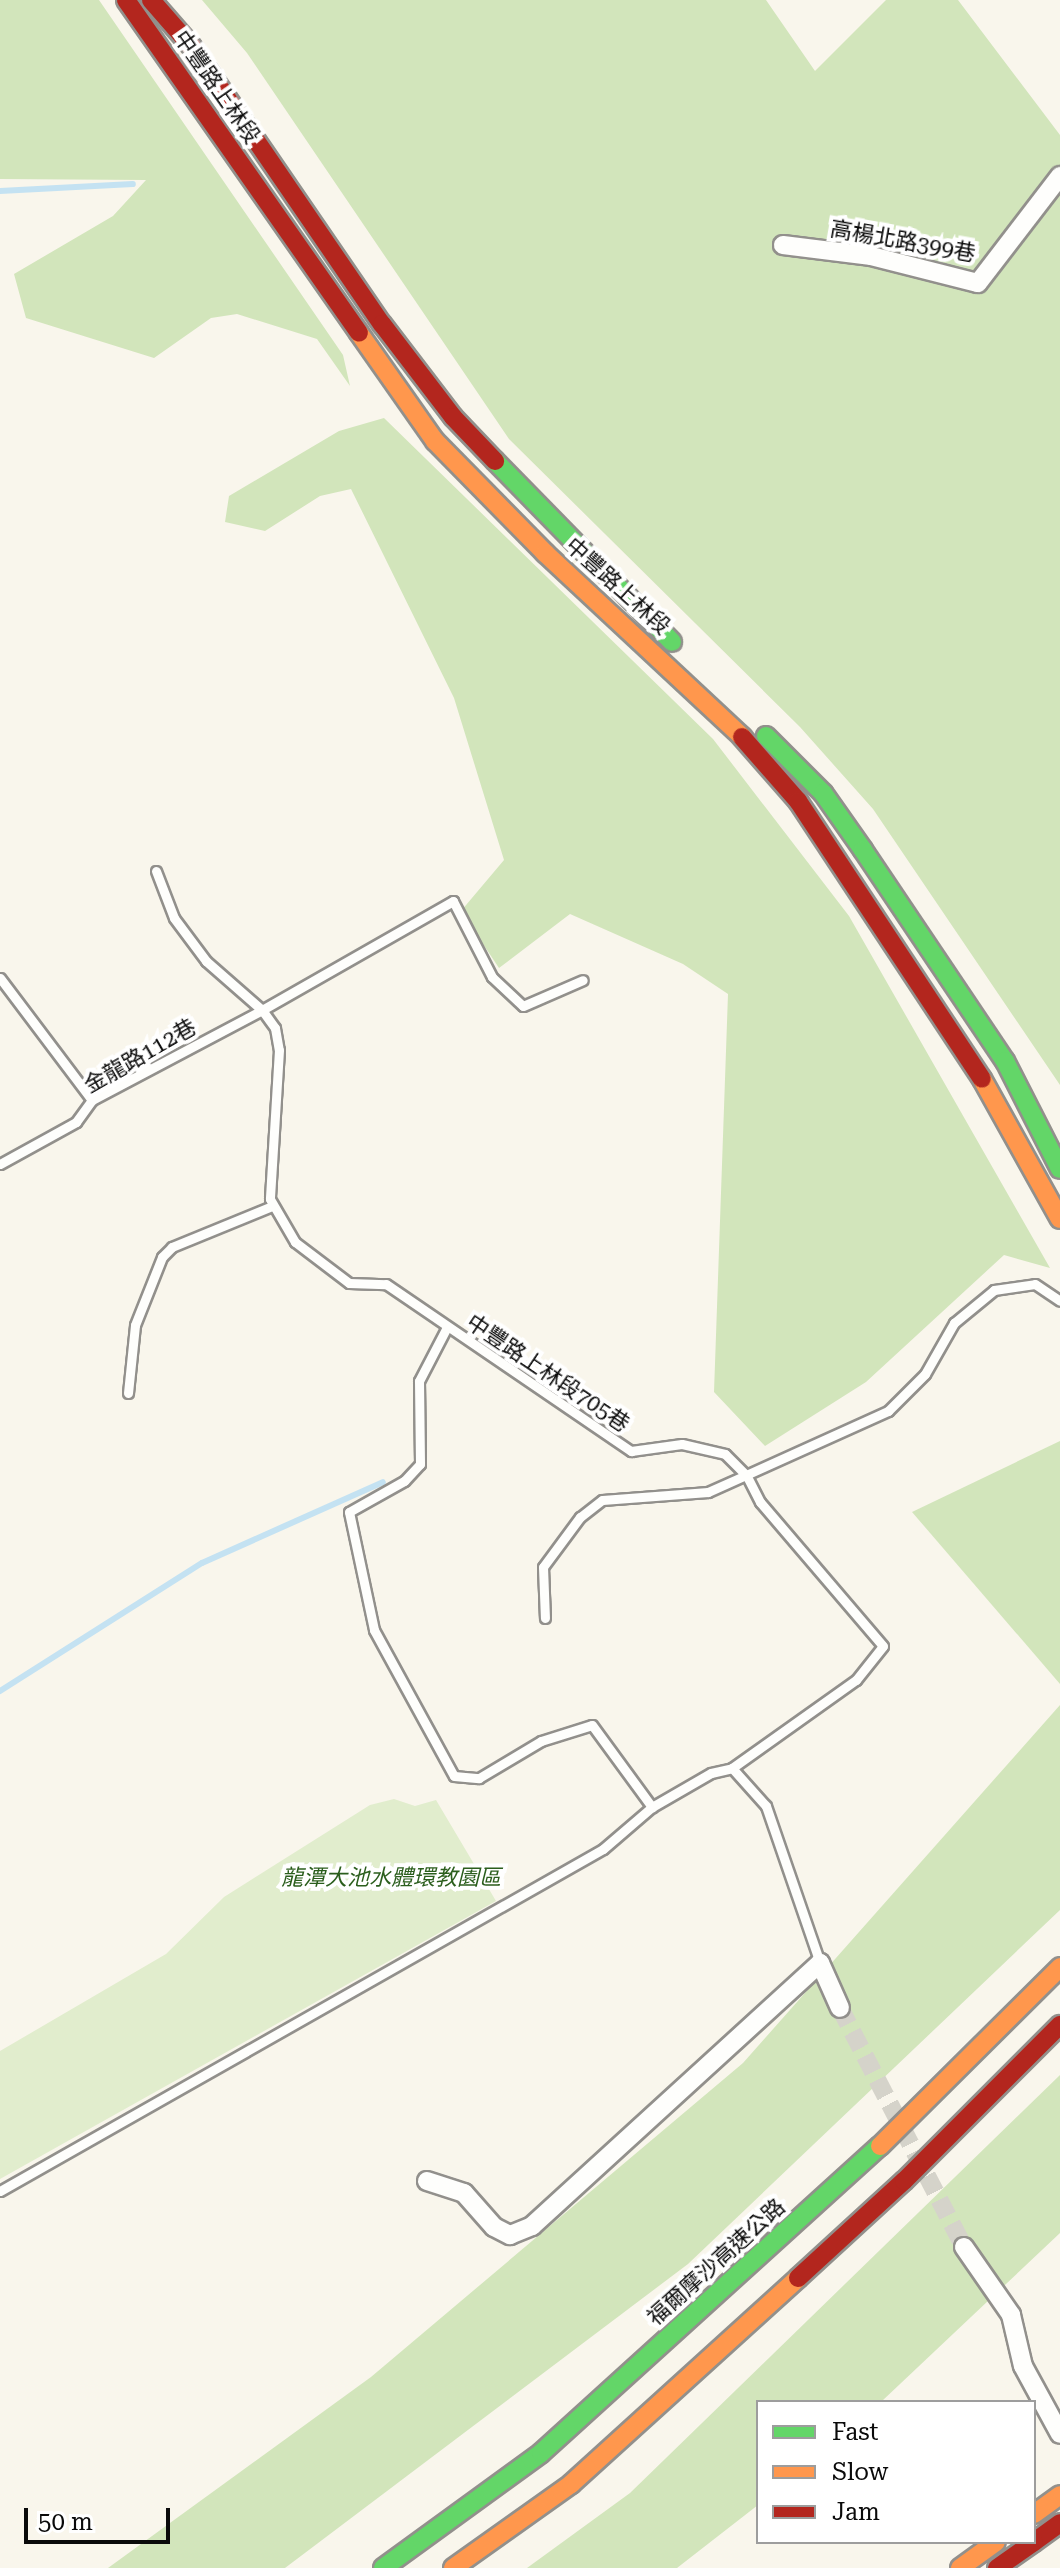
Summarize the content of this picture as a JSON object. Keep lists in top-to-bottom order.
{
  "streets": {
    "main road": ["中豐路上林段", "福爾摩沙高速公路"],
    "street": ["高楊北路399巷"],
    "lane": ["金龍路112巷", "中豐路上林段705巷"]
  },
  "parks": ["龍潭大池水體環教園區"],
  "legend": ["Fast", "Slow", "Jam"],
  "scale_bar": "50 m"
}
